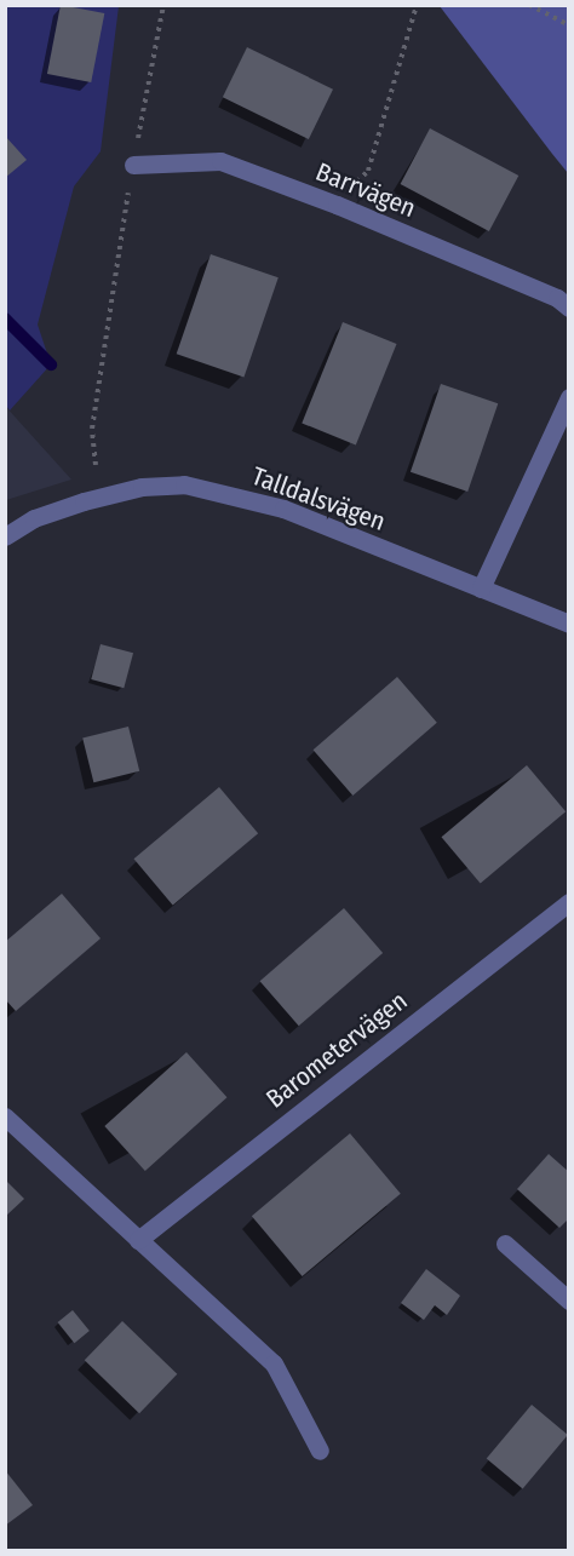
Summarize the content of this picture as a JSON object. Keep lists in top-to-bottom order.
{
  "streets": {
    "street": ["Barrvägen", "Talldalsvägen", "Barometervägen"]
  }
}
